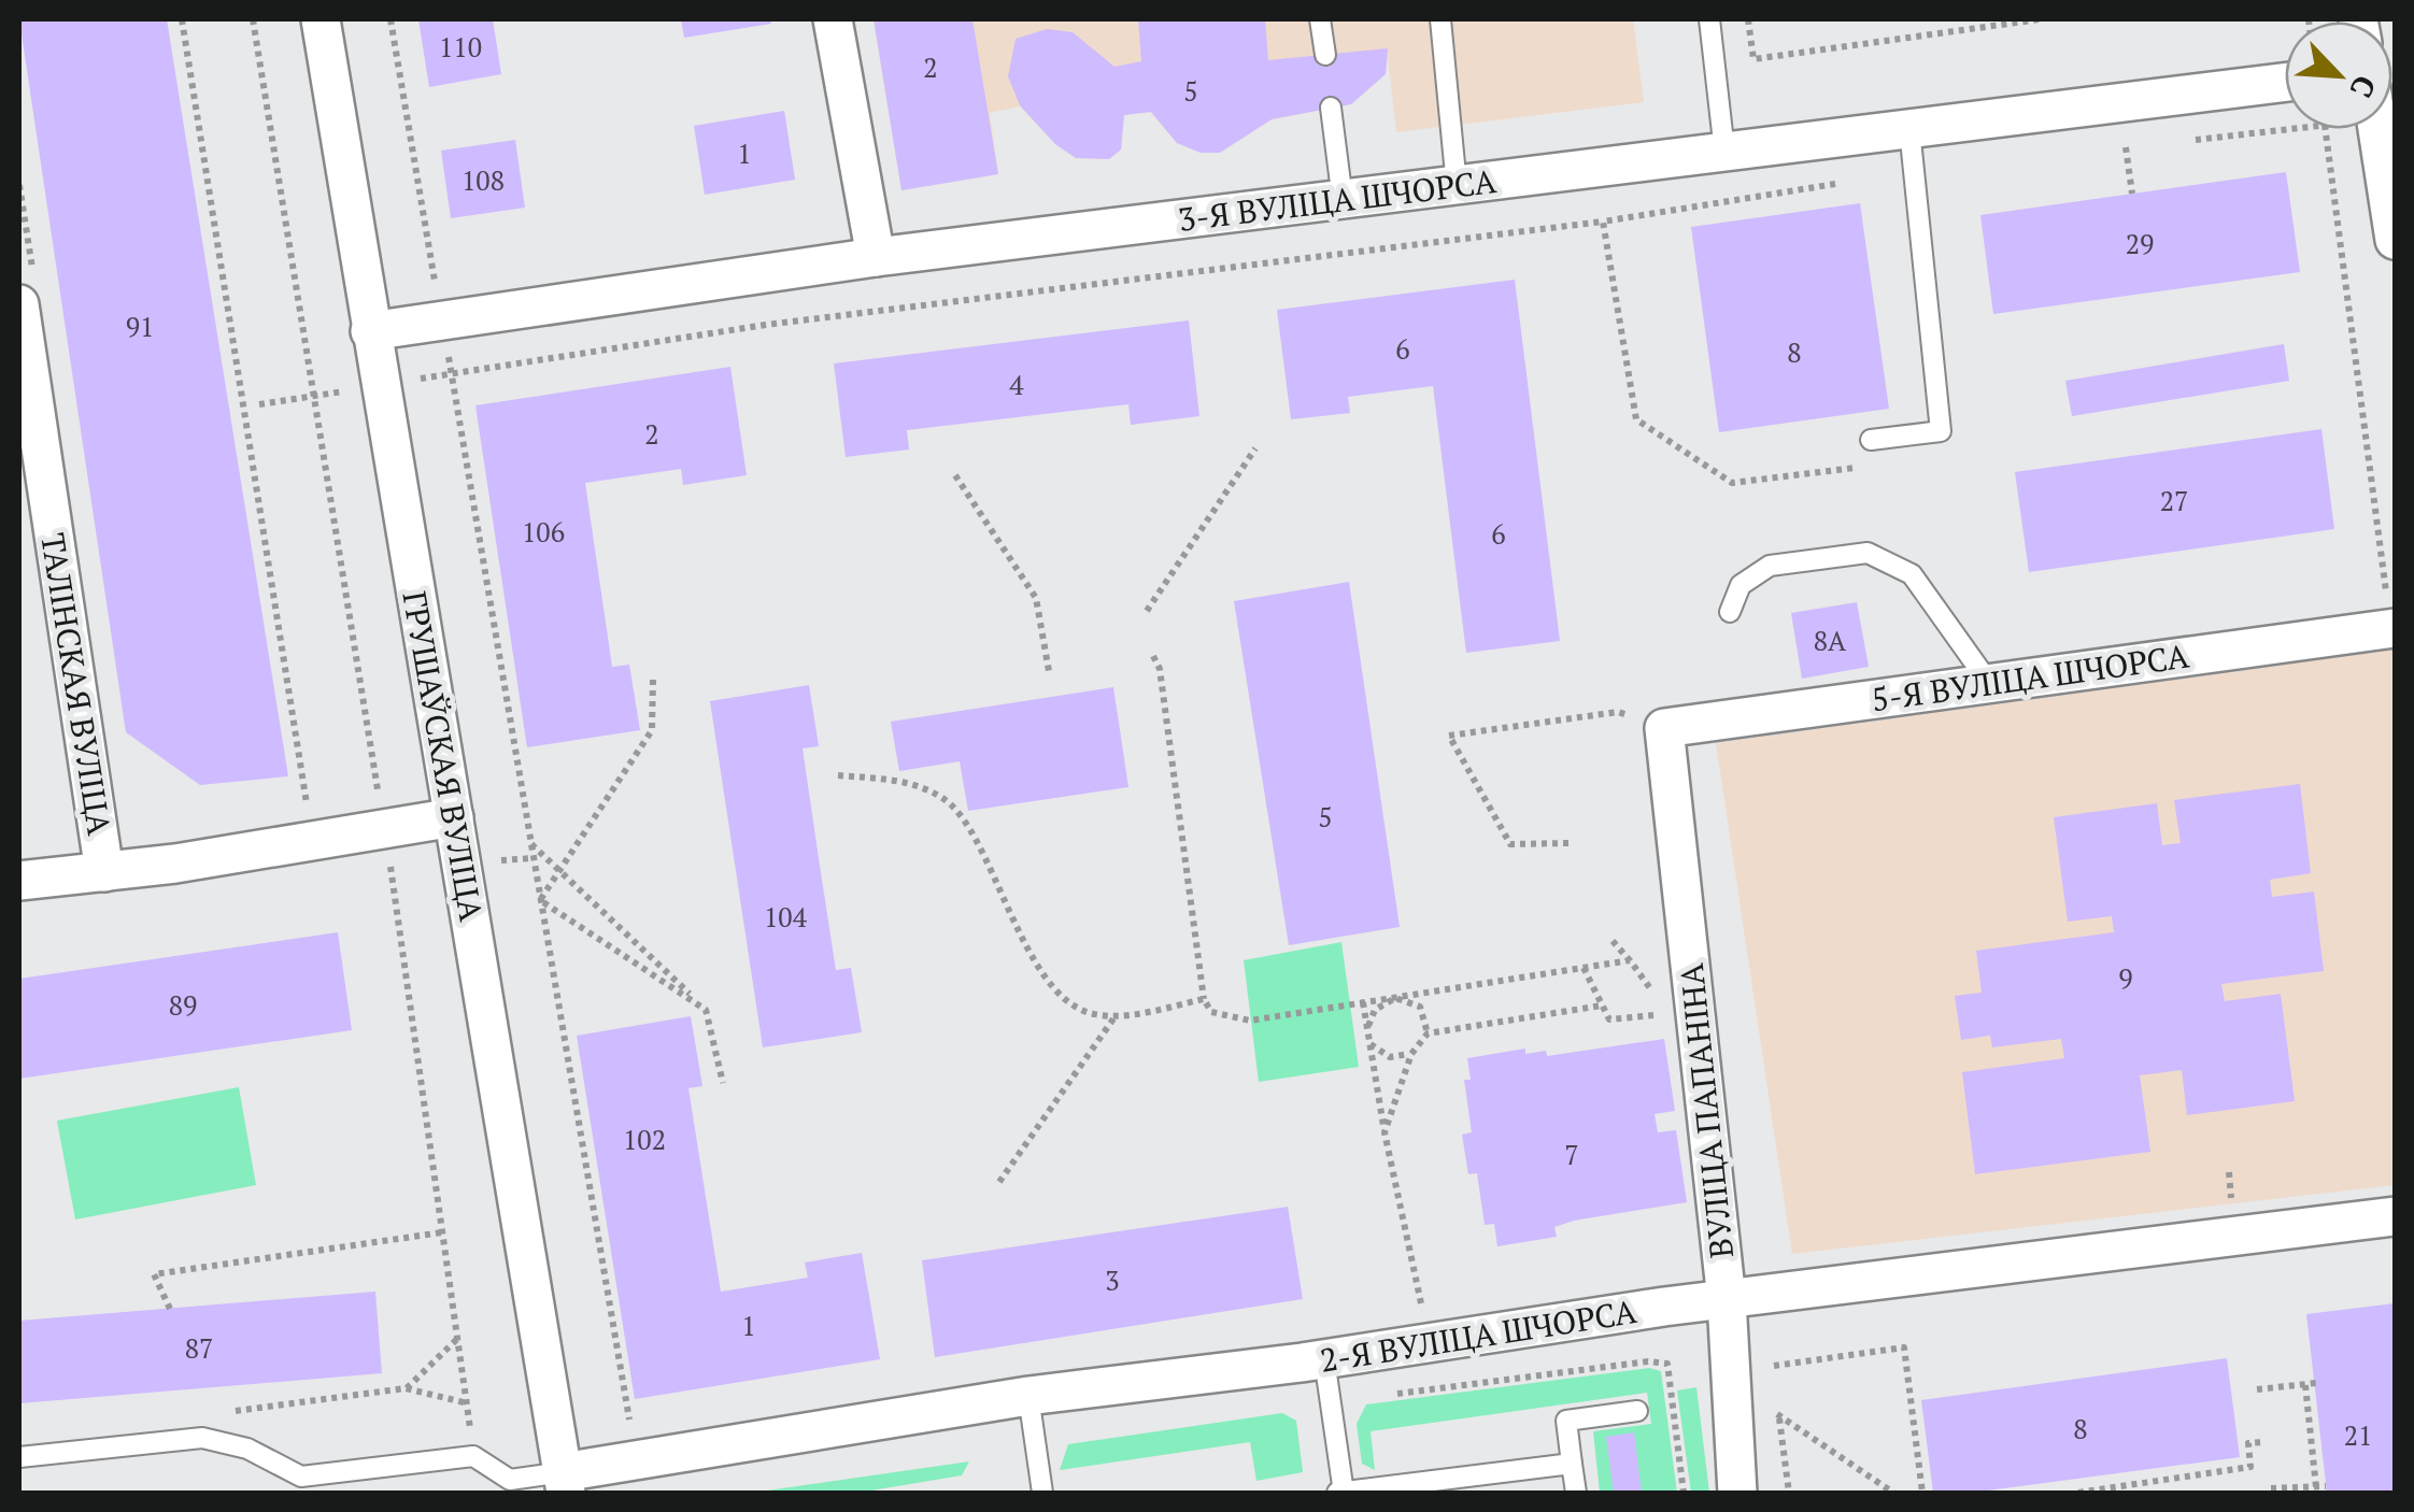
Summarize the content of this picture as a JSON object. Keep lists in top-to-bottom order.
{
  "streets": {
    "street": [
      "3-Я ВУЛІЦА ШЧОРСА",
      "5-Я ВУЛІЦА ШЧОРСА",
      "ТАЛІНСКАЯ ВУЛІЦА",
      "ГРУШАЎСКАЯ ВУЛІЦА",
      "ВУЛІЦА ПАПАНІНА",
      "2-Я ВУЛІЦА ШЧОРСА"
    ]
  },
  "crossings": [
    ["3-Я ВУЛІЦА ШЧОРСА", "ГРУШАЎСКАЯ ВУЛІЦА"],
    ["5-Я ВУЛІЦА ШЧОРСА", "ВУЛІЦА ПАПАНІНА"],
    ["ТАЛІНСКАЯ ВУЛІЦА", "ГРУШАЎСКАЯ ВУЛІЦА"],
    ["ГРУШАЎСКАЯ ВУЛІЦА", "2-Я ВУЛІЦА ШЧОРСА"],
    ["ВУЛІЦА ПАПАНІНА", "2-Я ВУЛІЦА ШЧОРСА"]
  ],
  "house_numbers": [
    "110",
    "2",
    "5",
    "1",
    "108",
    "29",
    "91",
    "6",
    "8",
    "4",
    "2",
    "27",
    "106",
    "6",
    "8А",
    "5",
    "104",
    "9",
    "89",
    "102",
    "7",
    "3",
    "1",
    "87",
    "8",
    "21"
  ],
  "north": "bottom right"
}
